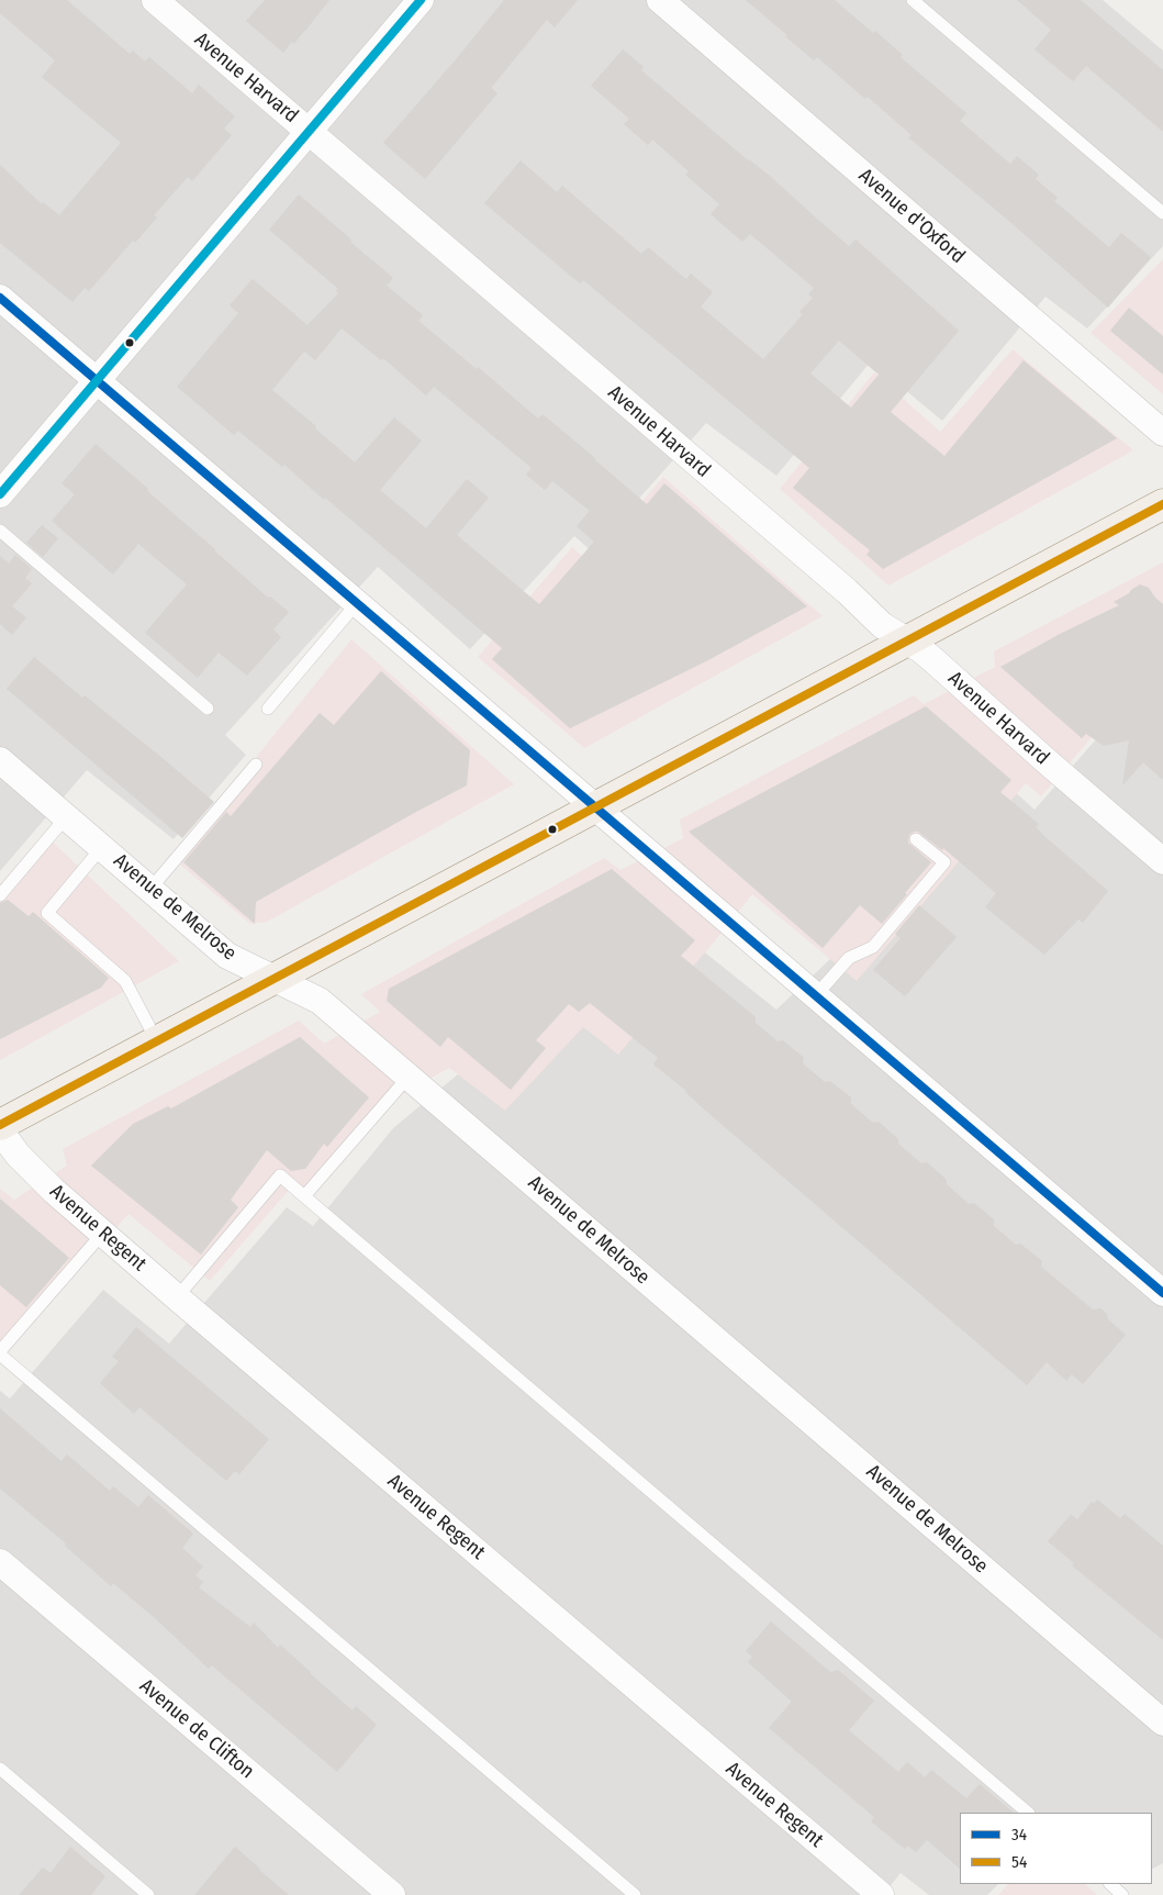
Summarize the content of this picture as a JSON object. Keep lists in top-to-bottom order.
{
  "streets": {
    "street": [
      "Avenue Harvard",
      "Avenue d'Oxford",
      "Avenue de Melrose",
      "Avenue Regent",
      "Avenue de Clifton"
    ]
  },
  "lines": ["transit line 34", "transit line 54"],
  "legend": ["34", "54"]
}
